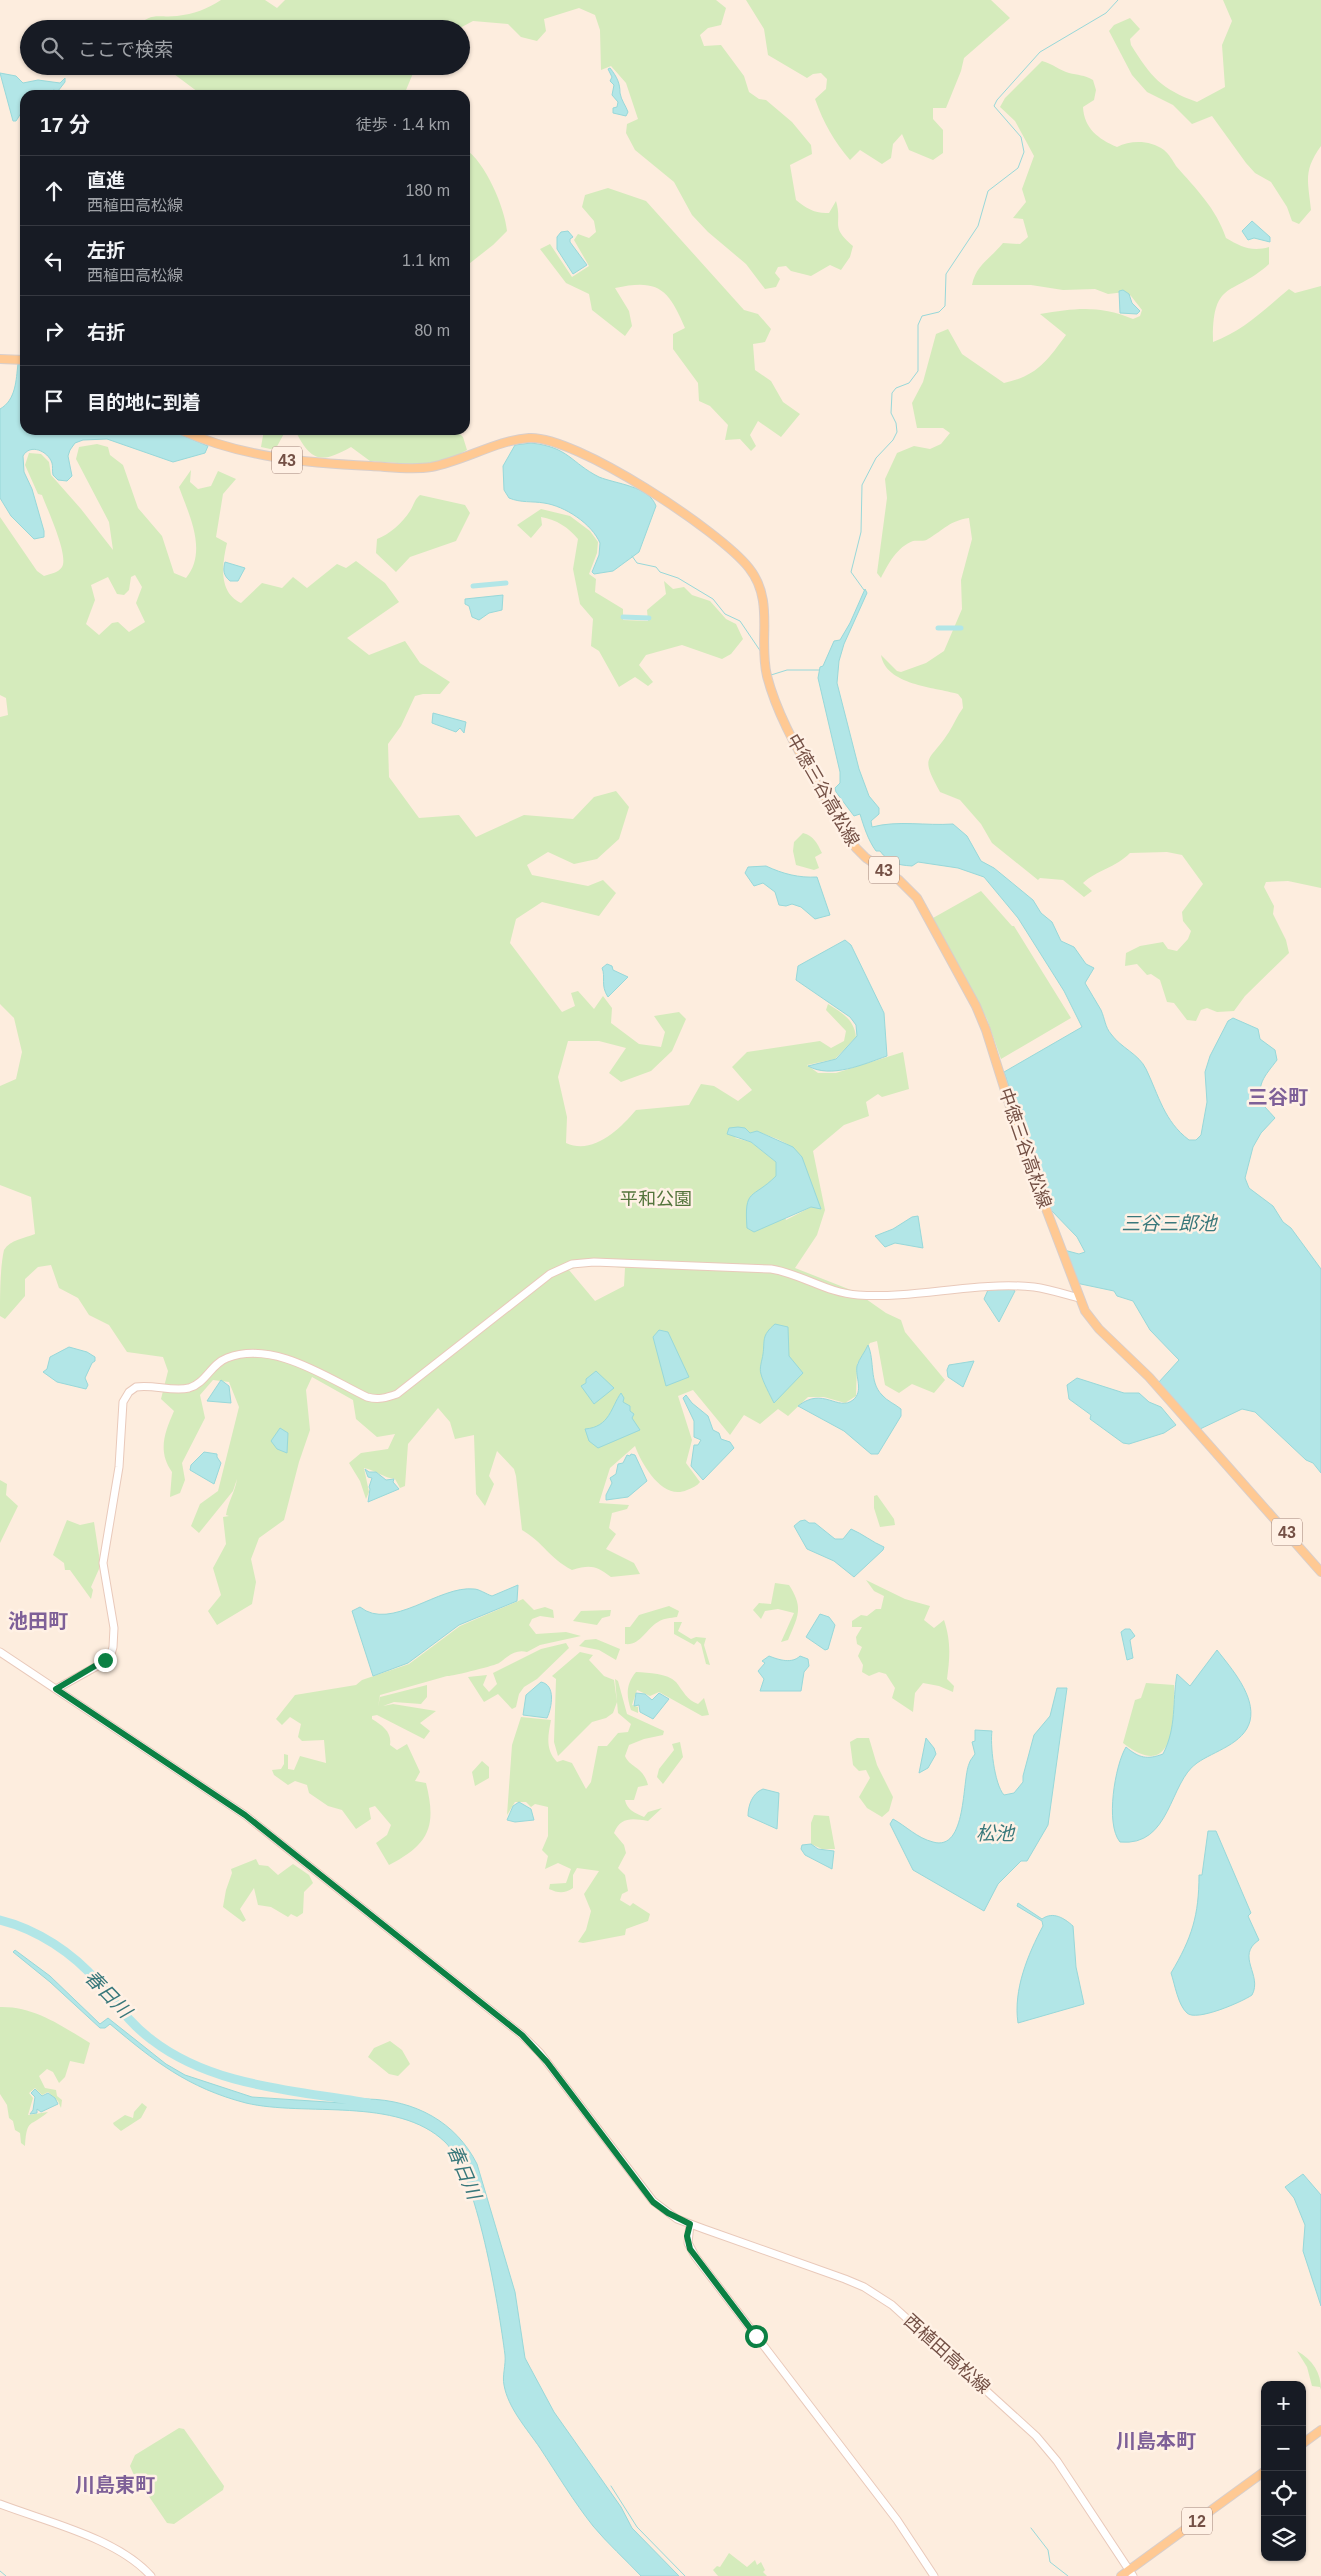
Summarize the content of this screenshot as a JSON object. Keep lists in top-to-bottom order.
{
  "streets": {
    "main road": [
      "43",
      "中徳三谷高松線",
      "西植田高松線",
      "12"
    ]
  },
  "crossings": [
    ["西植田高松線", "12"]
  ],
  "districts": [
    "三谷町",
    "池田町",
    "川島本町",
    "川島東町"
  ],
  "water": ["三谷三郎池", "松池", "春日川"],
  "parks": ["平和公園"],
  "page": {
    "search": "ここで検索",
    "heading": ["17 分", "徒歩 · 1.4 km"],
    "list": [
      ["直進", "西植田高松線", "180 m"],
      ["左折", "西植田高松線", "1.1 km"],
      ["右折", "80 m"],
      "目的地に到着"
    ],
    "map_buttons": ["+", "−"]
  }
}
